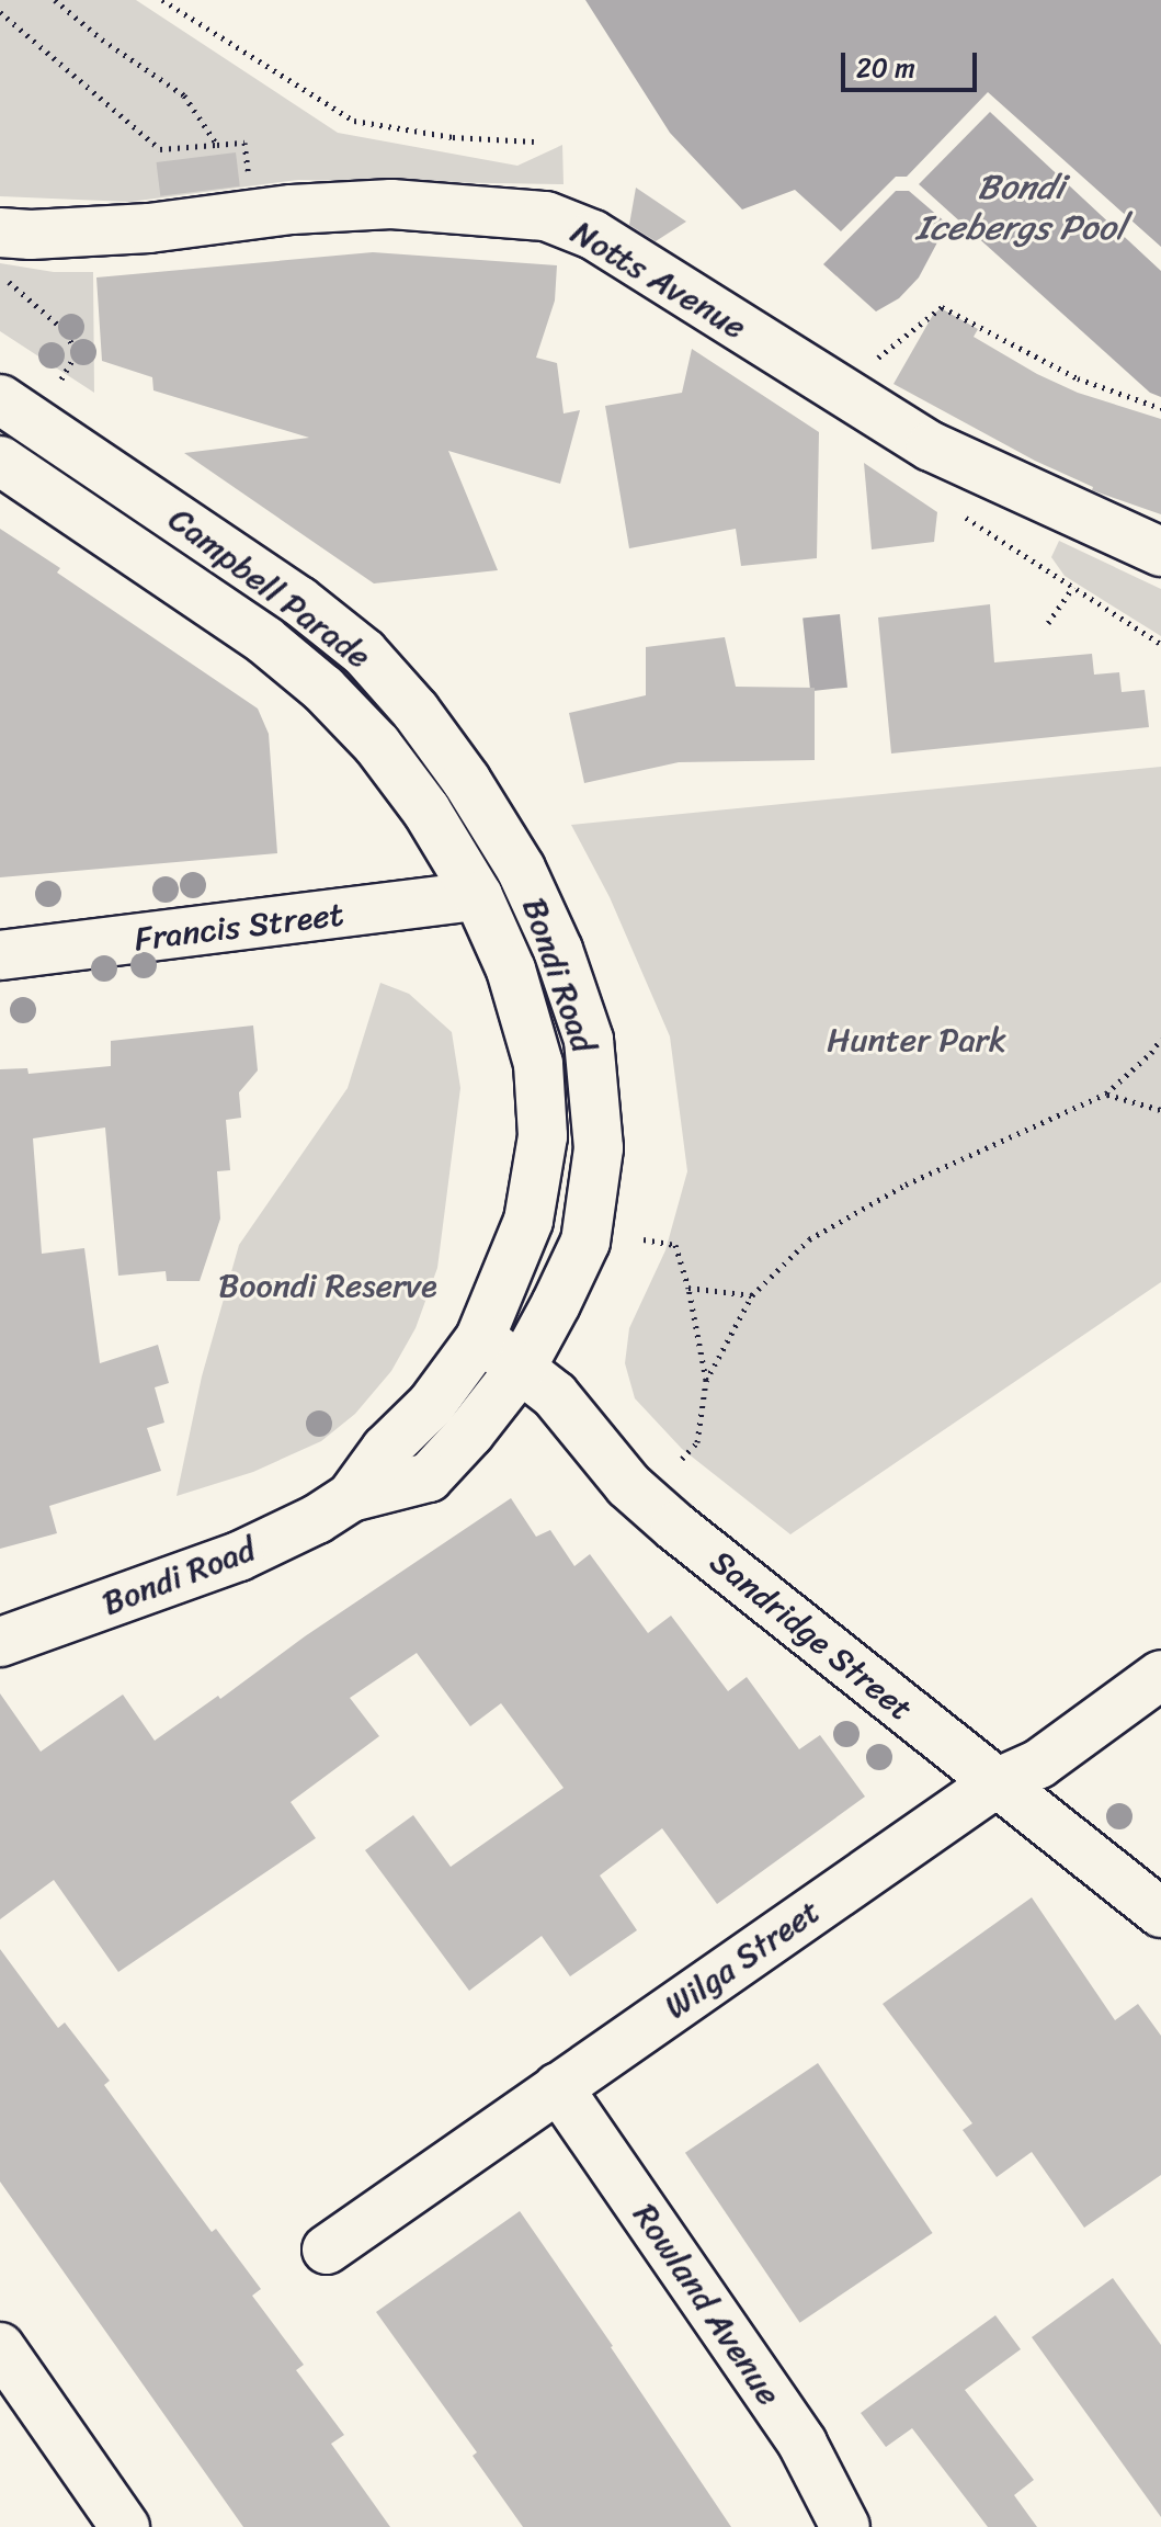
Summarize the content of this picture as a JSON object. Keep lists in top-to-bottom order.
{
  "streets": {
    "street": [
      "Notts Avenue",
      "Campbell Parade",
      "Francis Street",
      "Bondi Road",
      "Sandridge Street",
      "Wilga Street",
      "Rowland Avenue"
    ]
  },
  "crossings": [
    ["Campbell Parade", "Francis Street"],
    ["Campbell Parade", "Bondi Road"],
    ["Francis Street", "Bondi Road"],
    ["Bondi Road", "Sandridge Street"],
    ["Sandridge Street", "Wilga Street"],
    ["Wilga Street", "Rowland Avenue"]
  ],
  "water": ["Bondi Icebergs Pool"],
  "parks": ["Hunter Park", "Boondi Reserve"],
  "scale_bar": "20 m"
}
